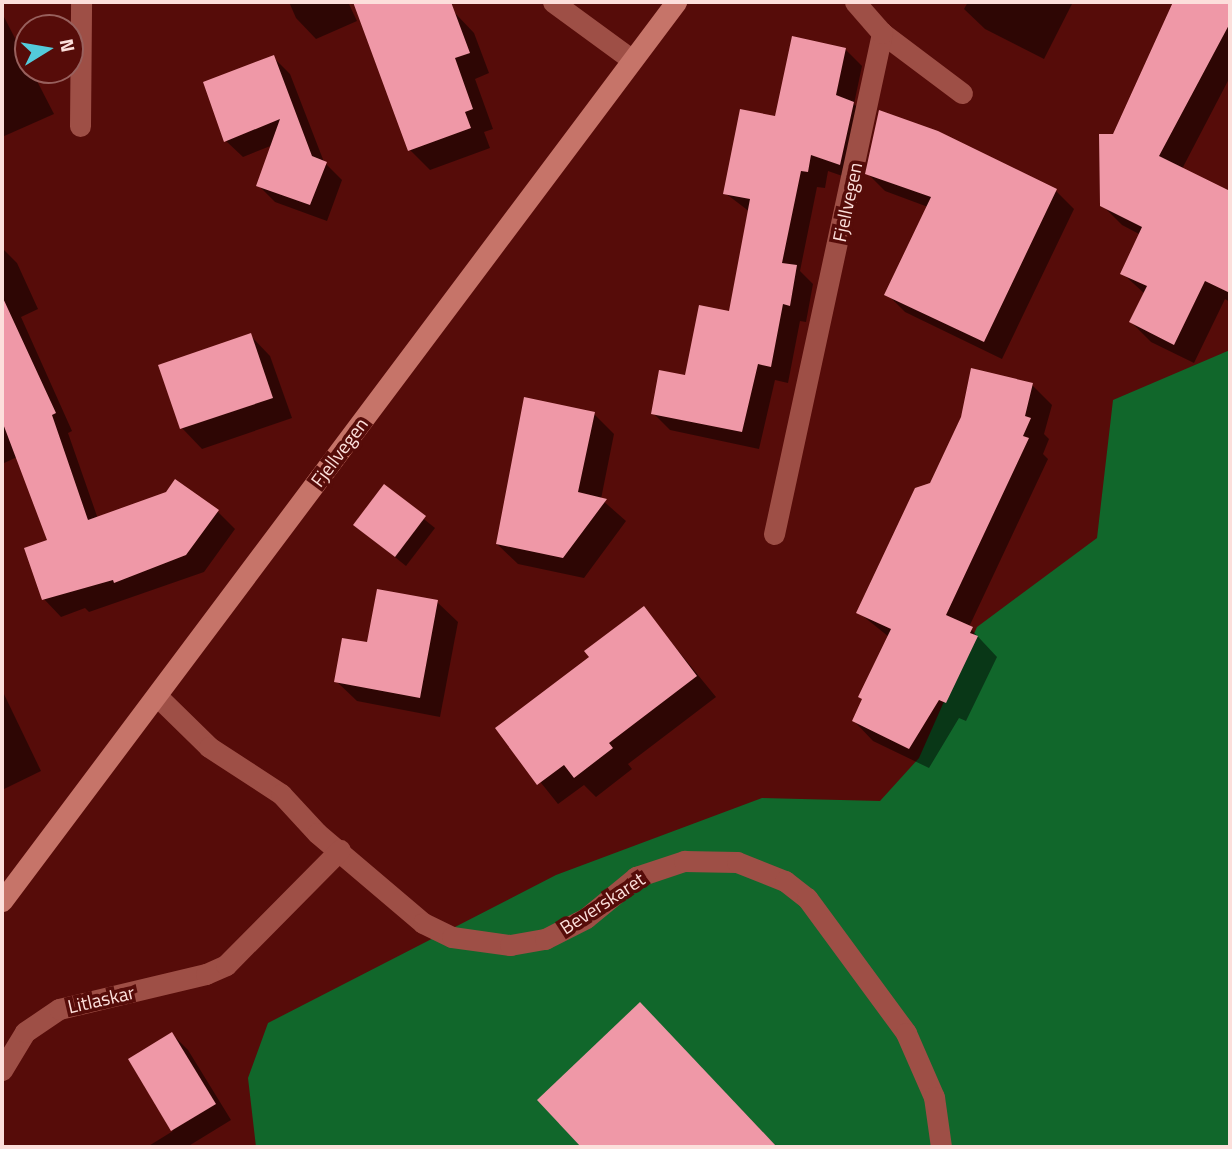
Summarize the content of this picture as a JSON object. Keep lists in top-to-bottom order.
{
  "streets": {
    "main road": ["Fjellvegen"],
    "street": ["Beverskaret", "Litlaskar"]
  },
  "crossings": [
    ["Fjellvegen", "Beverskaret"],
    ["Beverskaret", "Litlaskar"]
  ],
  "north": "right"
}
